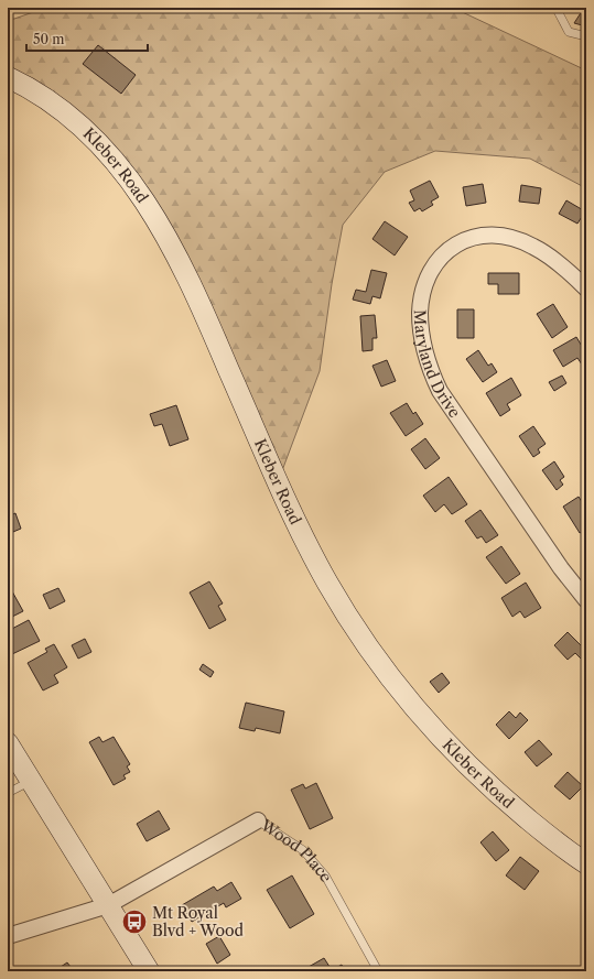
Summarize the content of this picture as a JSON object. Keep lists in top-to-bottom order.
{
  "streets": {
    "street": ["Kleber Road", "Maryland Drive", "Wood Place"]
  },
  "places": {
    "bus stop": ["Mt Royal Blvd + Wood"]
  },
  "scale_bar": "50 m"
}
